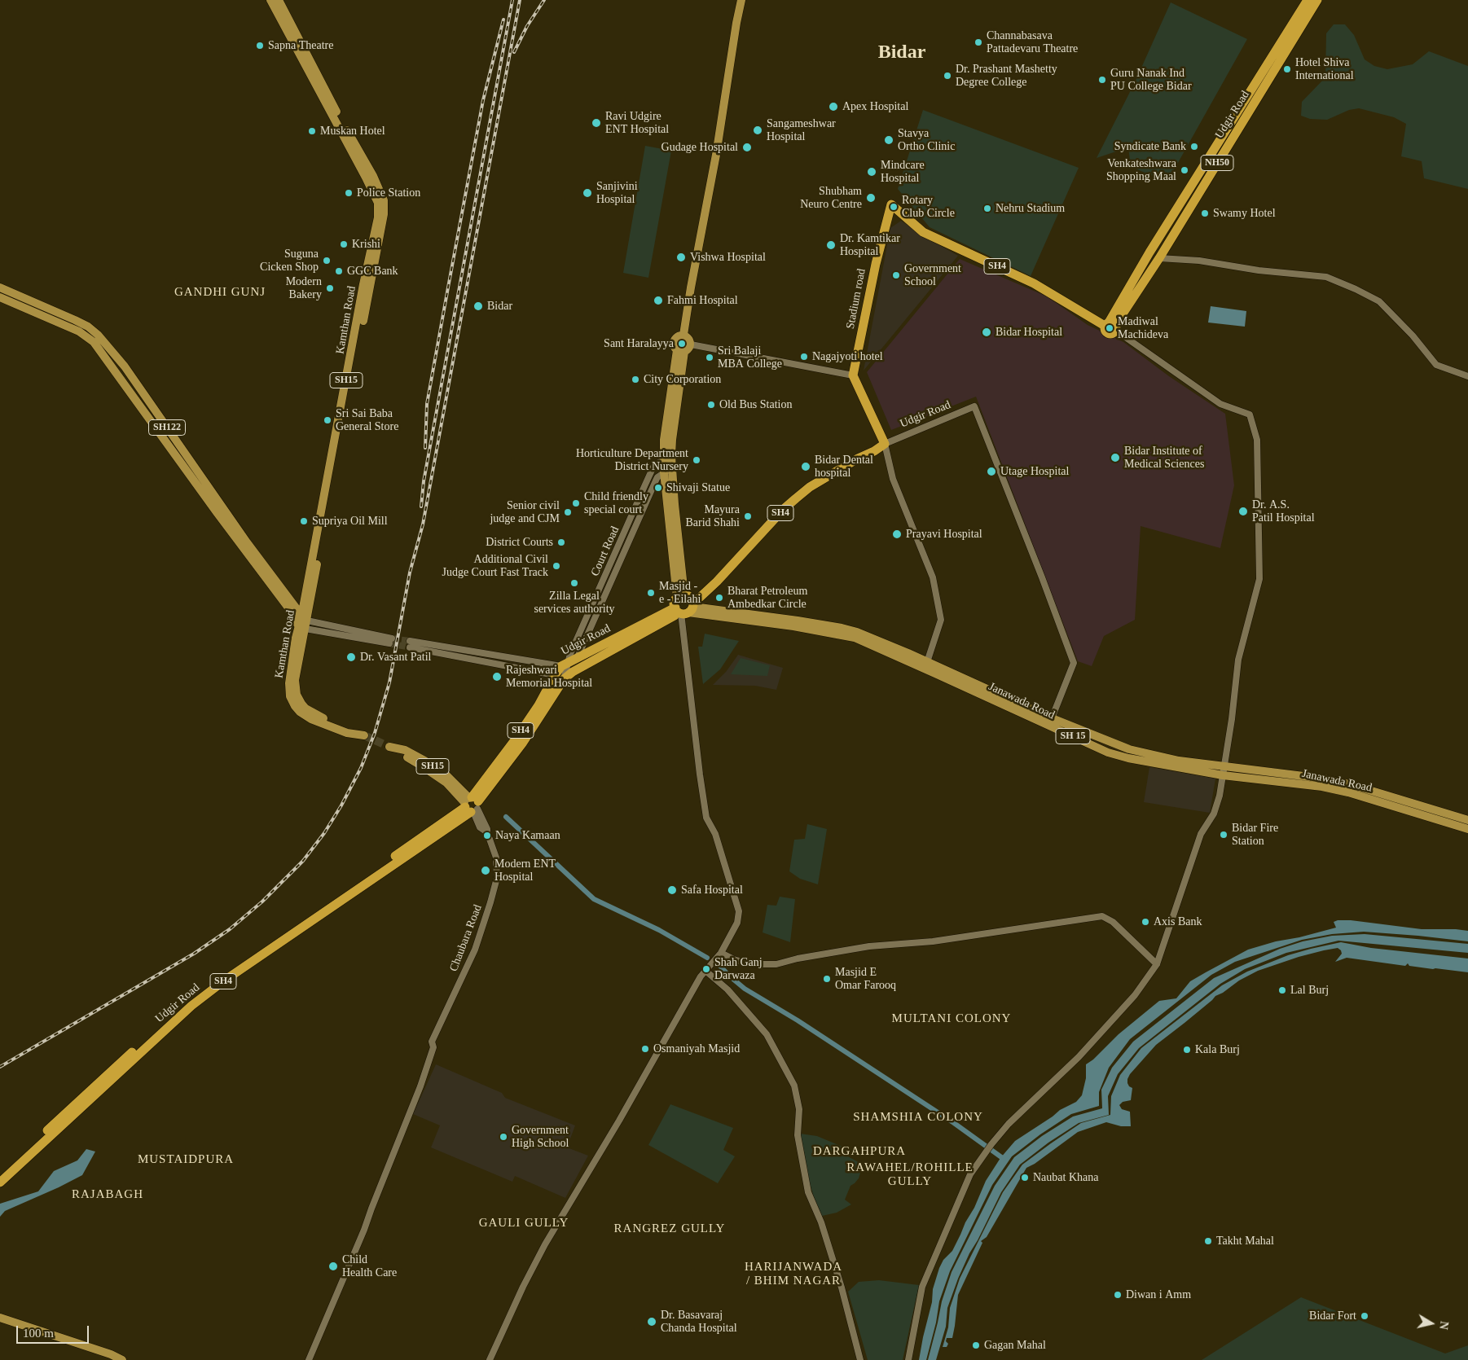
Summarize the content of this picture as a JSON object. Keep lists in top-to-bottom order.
{
  "streets": {
    "highway": [
      "Udgir Road",
      "NH50",
      "SH4",
      "Stadium road"
    ],
    "main road": [
      "Kamthan Road",
      "SH15",
      "SH122",
      "Janawada Road",
      "SH 15"
    ],
    "street": ["Court Road", "Chaubara Road"]
  },
  "crossings": [
    ["Udgir Road", "Stadium road"],
    ["Udgir Road", "SH15"],
    ["Udgir Road", "Court Road"],
    ["Udgir Road", "Janawada Road"],
    ["Udgir Road", "Chaubara Road"],
    ["Kamthan Road", "SH122"],
    ["SH15", "Chaubara Road"]
  ],
  "districts": [
    "Bidar",
    "GANDHI GUNJ",
    "MULTANI COLONY",
    "SHAMSHIA COLONY",
    "DARGAHPURA",
    "MUSTAIDPURA",
    "RAWAHEL/ROHILLE GULLY",
    "RAJABAGH",
    "GAULI GULLY",
    "RANGREZ GULLY",
    "HARIJANWADA / BHIM NAGAR"
  ],
  "places": [
    "Channabasava Pattadevaru Theatre",
    "Sapna Theatre",
    "Hotel Shiva International",
    "Dr. Prashant Mashetty Degree College",
    "Guru Nanak Ind PU College Bidar",
    "Apex Hospital",
    "Ravi Udgire ENT Hospital",
    "Sangameshwar Hospital",
    "Muskan Hotel",
    "Stavya Ortho Clinic",
    "Syndicate Bank",
    "Gudage Hospital",
    "Venkateshwara Shopping Maal",
    "Mindcare Hospital",
    "Police Station",
    "Sanjivini Hospital",
    "Shubham Neuro Centre",
    "Rotary Club Circle",
    "Nehru Stadium",
    "Swamy Hotel",
    "Krishi",
    "Dr. Kamtikar Hospital",
    "Vishwa Hospital",
    "Suguna Cicken Shop",
    "GGC Bank",
    "Government School",
    "Modern Bakery",
    "Fahmi Hospital",
    "Bidar",
    "Madiwal Machideva",
    "Bidar Hospital",
    "Sant Haralayya",
    "Nagajyoti hotel",
    "Sri Balaji MBA College",
    "City Corporation",
    "Old Bus Station",
    "Sri Sai Baba General Store",
    "Bidar Institute of Medical Sciences",
    "Horticulture Department District Nursery",
    "Bidar Dental hospital",
    "Utage Hospital",
    "Shivaji Statue",
    "Child friendly special court",
    "Dr. A.S. Patil Hospital",
    "Senior civil judge and CJM",
    "Mayura Barid Shahi",
    "Supriya Oil Mill",
    "Prayavi Hospital",
    "District Courts",
    "Additional Civil Judge Court Fast Track",
    "Zilla Legal services authority",
    "Masjid - e - Eilahi",
    "Bharat Petroleum Ambedkar Circle",
    "Dr. Vasant Patil",
    "Rajeshwari Memorial Hospital",
    "Bidar Fire Station",
    "Naya Kamaan",
    "Modern ENT Hospital",
    "Safa Hospital",
    "Axis Bank",
    "Shah Ganj Darwaza",
    "Masjid E Omar Farooq",
    "Lal Burj",
    "Osmaniyah Masjid",
    "Kala Burj",
    "Government High School",
    "Naubat Khana",
    "Takht Mahal",
    "Child Health Care",
    "Diwan i Amm",
    "Bidar Fort",
    "Dr. Basavaraj Chanda Hospital",
    "Gagan Mahal"
  ],
  "scale_bar": "100 m",
  "north": "right"
}
